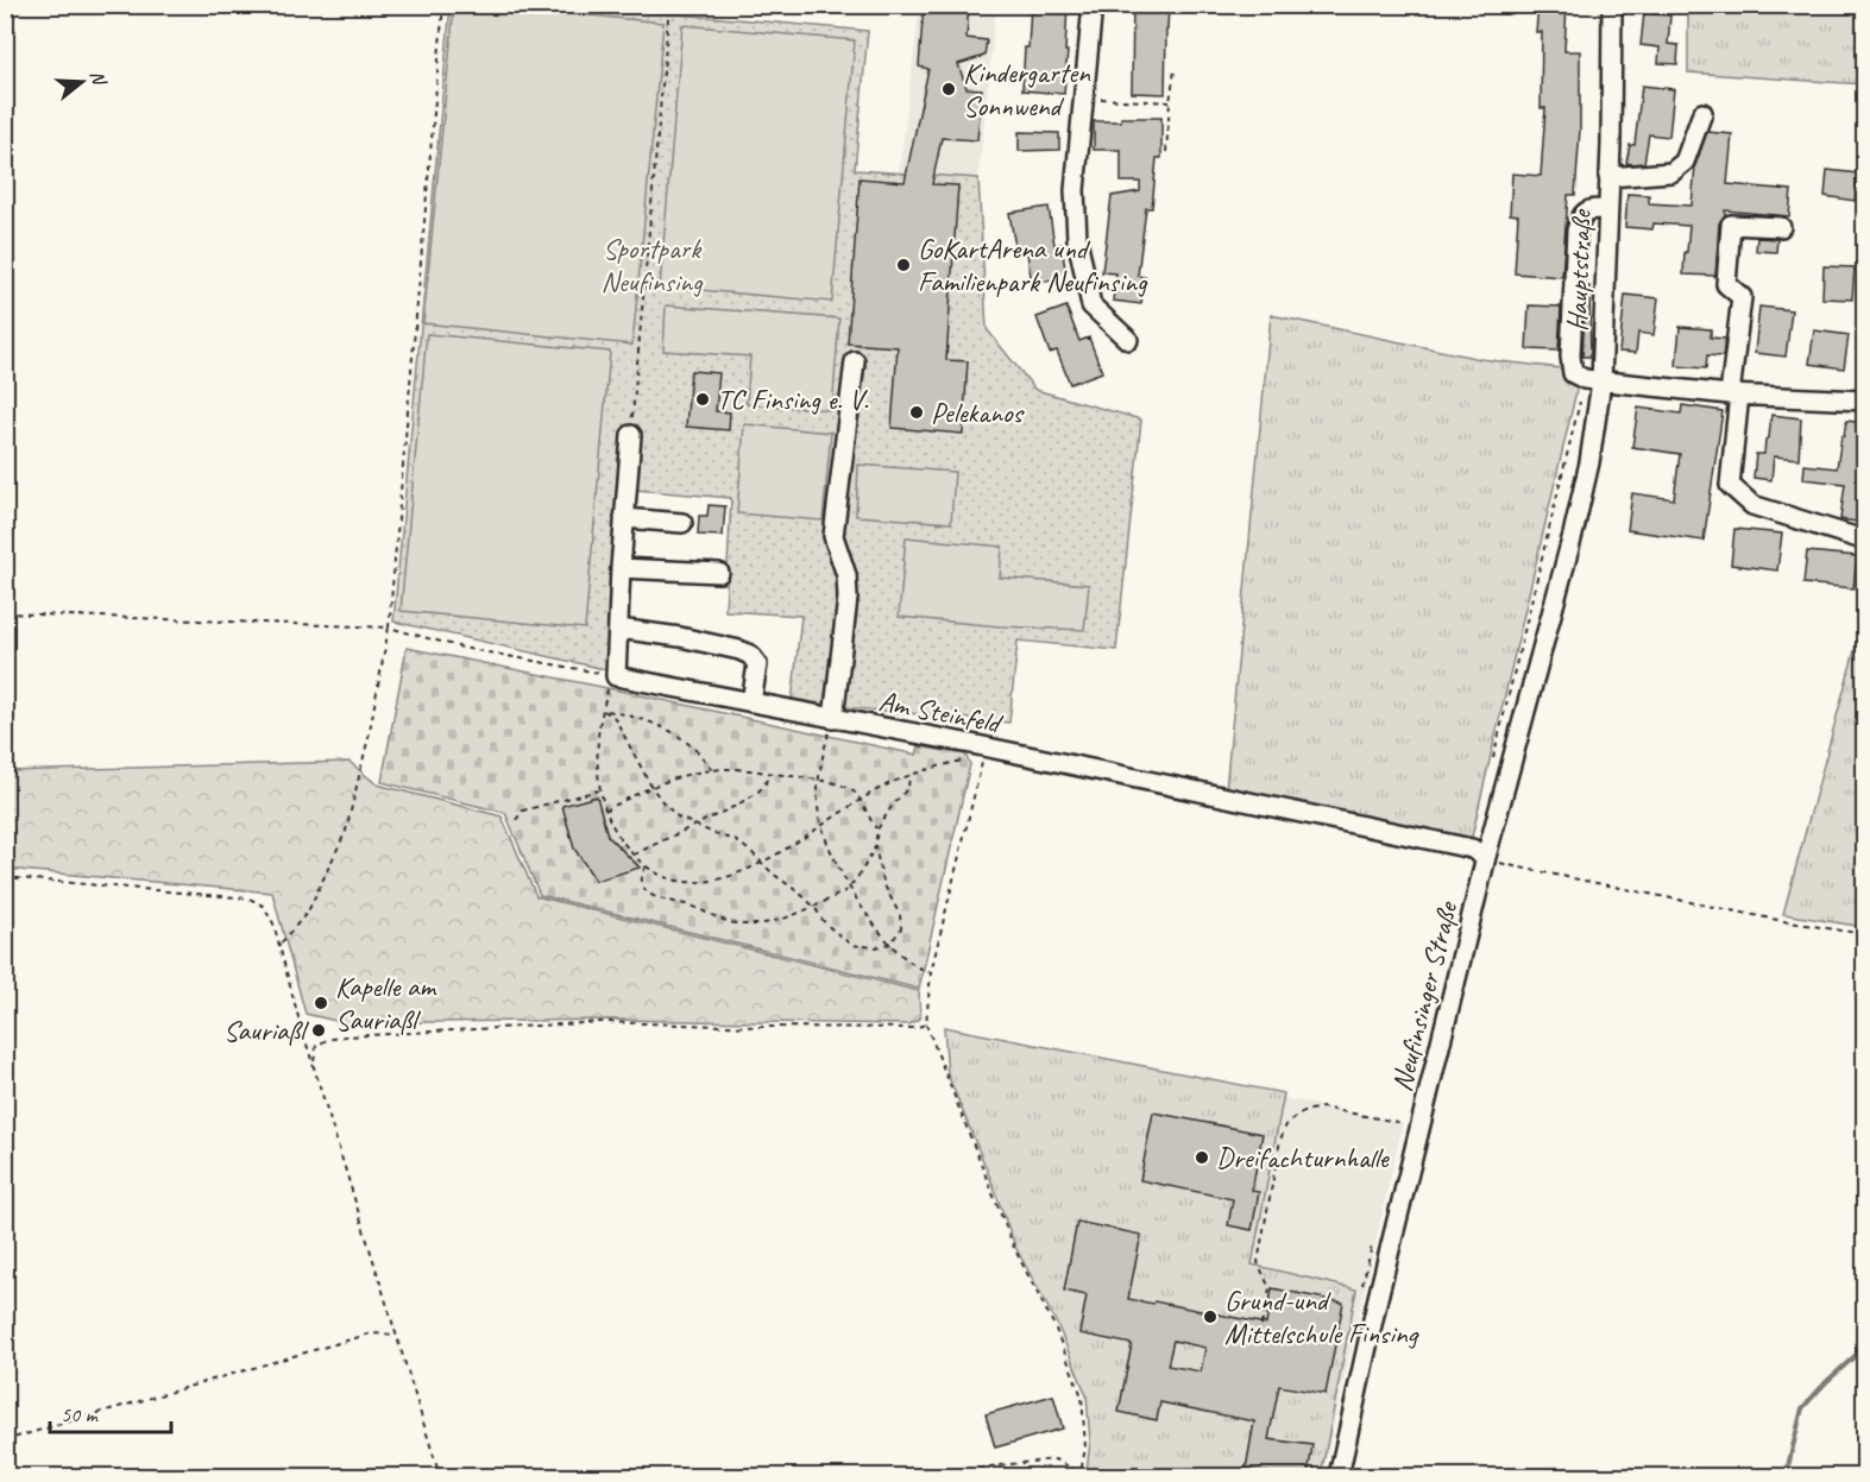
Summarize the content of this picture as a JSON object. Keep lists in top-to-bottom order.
{
  "streets": {
    "street": ["Hauptstraße", "Am Steinfeld", "Neufinsinger Straße"]
  },
  "crossings": [
    ["Hauptstraße", "Neufinsinger Straße"],
    ["Am Steinfeld", "Neufinsinger Straße"]
  ],
  "parks": ["Sportpark Neufinsing"],
  "places": [
    "Kindergarten Sonnwend",
    "GoKartArena und Familienpark Neufinsing",
    "TC Finsing e. V.",
    "Pelekanos",
    "Kapelle am Sauriaßl",
    "Sauriaßl",
    "Dreifachturnhalle",
    "Grund-und Mittelschule Finsing"
  ],
  "scale_bar": "50 m",
  "north": "right"
}
